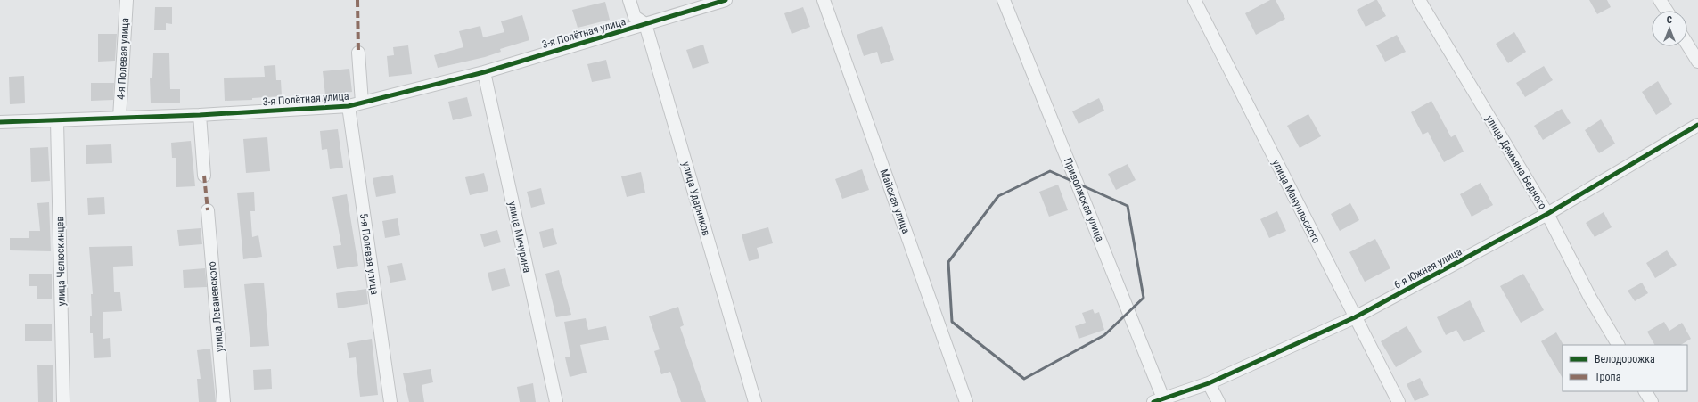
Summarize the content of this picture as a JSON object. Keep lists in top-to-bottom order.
{
  "streets": {
    "street": [
      "3-я Полётная улица",
      "4-я Полевая улица",
      "улица Демьяна Бедного",
      "улица Ударников",
      "Приволжская улица",
      "Майская улица",
      "улица Мануильского",
      "улица Мичурина",
      "5-я Полевая улица",
      "улица Челюскинцев",
      "6-я Южная улица",
      "улица Леваневского"
    ]
  },
  "crossings": [
    ["3-я Полётная улица", "4-я Полевая улица"],
    ["3-я Полётная улица", "улица Ударников"],
    ["3-я Полётная улица", "улица Мичурина"],
    ["3-я Полётная улица", "5-я Полевая улица"],
    ["3-я Полётная улица", "улица Челюскинцев"],
    ["улица Демьяна Бедного", "6-я Южная улица"],
    ["Приволжская улица", "6-я Южная улица"],
    ["улица Мануильского", "6-я Южная улица"]
  ],
  "legend": ["Велодорожка", "Тропа"],
  "north": "top"
}
